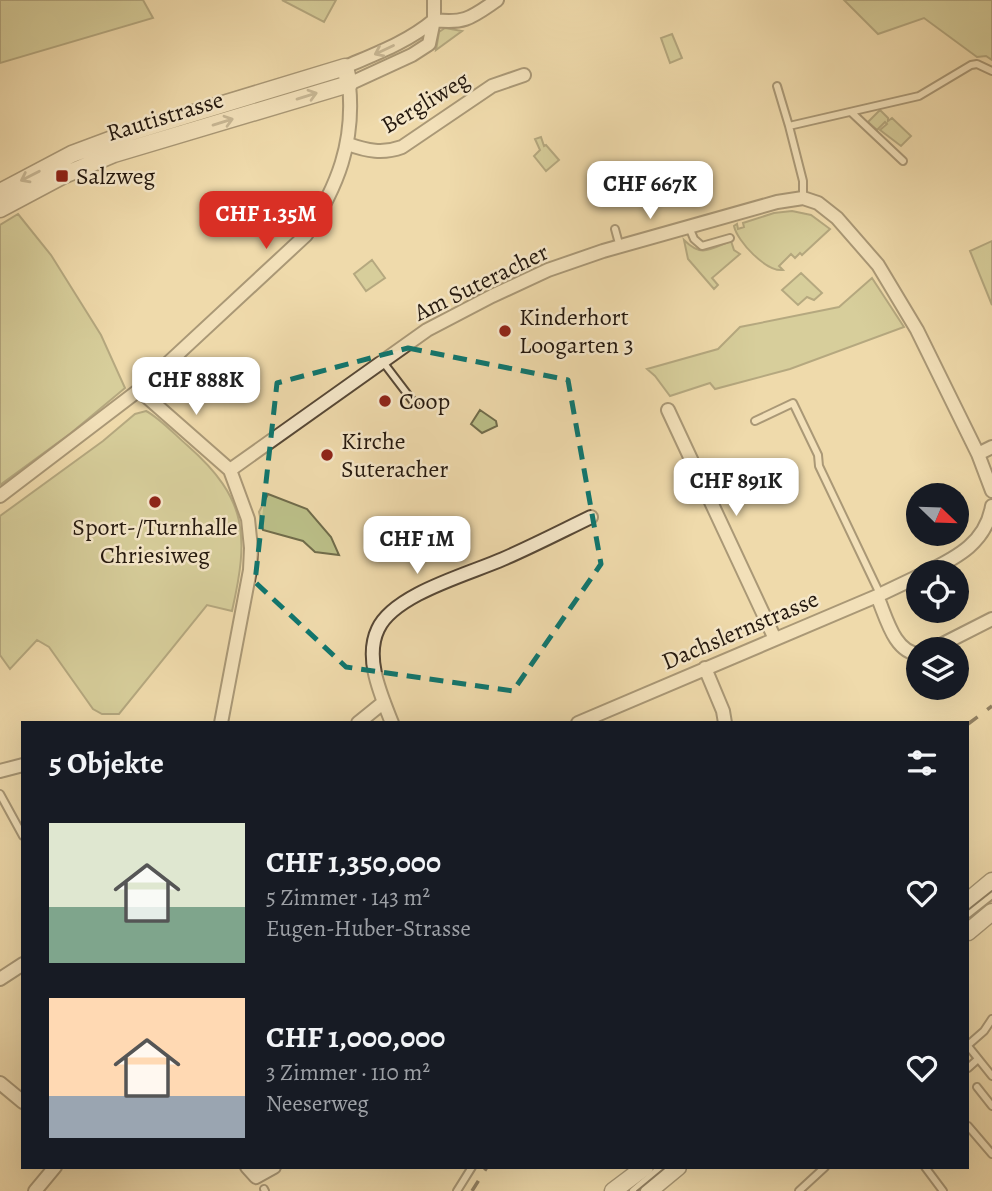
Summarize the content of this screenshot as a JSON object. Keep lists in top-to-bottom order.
{
  "streets": {
    "street": [
      "Bergliweg",
      "Rautistrasse",
      "Am Suteracher",
      "Dachslernstrasse"
    ]
  },
  "places": {
    "transit": ["Salzweg"],
    "other": [
      "Kinderhort Loogarten 3",
      "Coop",
      "Kirche Suteracher",
      "Sport-/Turnhalle Chriesiweg"
    ]
  },
  "north": "bottom right",
  "page": {
    "price": [
      "CHF 667K",
      "CHF 1.35M",
      "CHF 888K",
      "CHF 891K",
      "CHF 1M"
    ],
    "heading": "5 Objekte",
    "list": [
      {
        "name": "CHF 1,350,000",
        "note": "5 Zimmer · 143 m² · Eugen-Huber-Strasse"
      },
      {
        "name": "CHF 1,000,000",
        "note": "3 Zimmer · 110 m² · Neeserweg"
      }
    ]
  }
}
